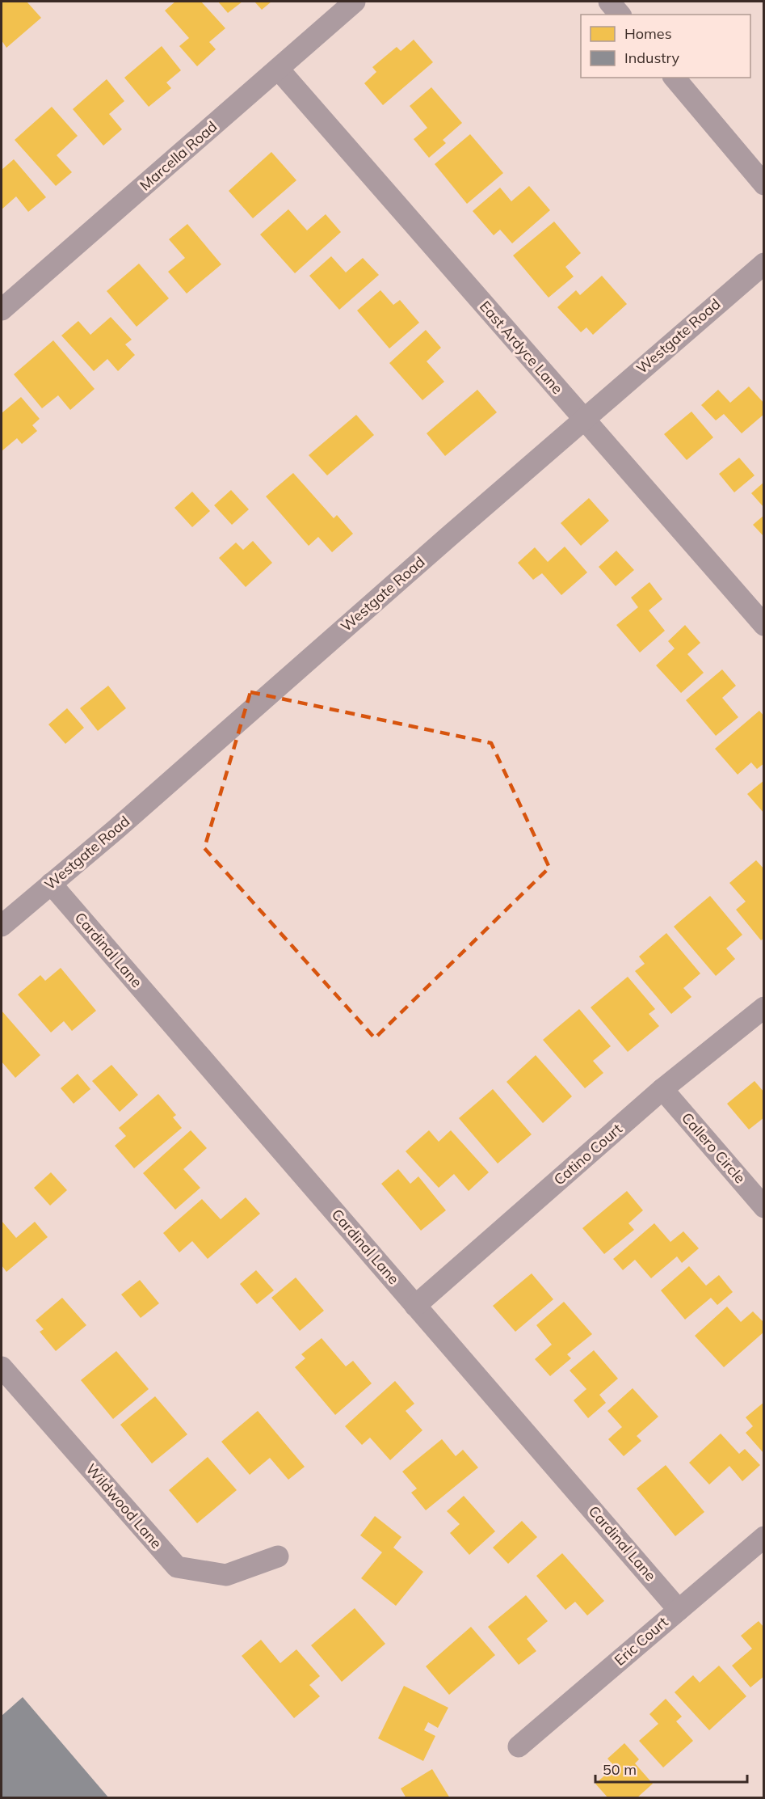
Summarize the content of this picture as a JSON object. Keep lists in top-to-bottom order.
{
  "streets": {
    "street": [
      "Marcella Road",
      "Westgate Road",
      "East Ardyce Lane",
      "Cardinal Lane",
      "Callero Circle",
      "Catino Court",
      "Wildwood Lane",
      "Eric Court"
    ]
  },
  "crossings": [
    ["Marcella Road", "East Ardyce Lane"],
    ["Westgate Road", "East Ardyce Lane"],
    ["Westgate Road", "Cardinal Lane"],
    ["Cardinal Lane", "Catino Court"],
    ["Cardinal Lane", "Eric Court"],
    ["Callero Circle", "Catino Court"]
  ],
  "legend": ["Homes", "Industry"],
  "scale_bar": "50 m"
}
